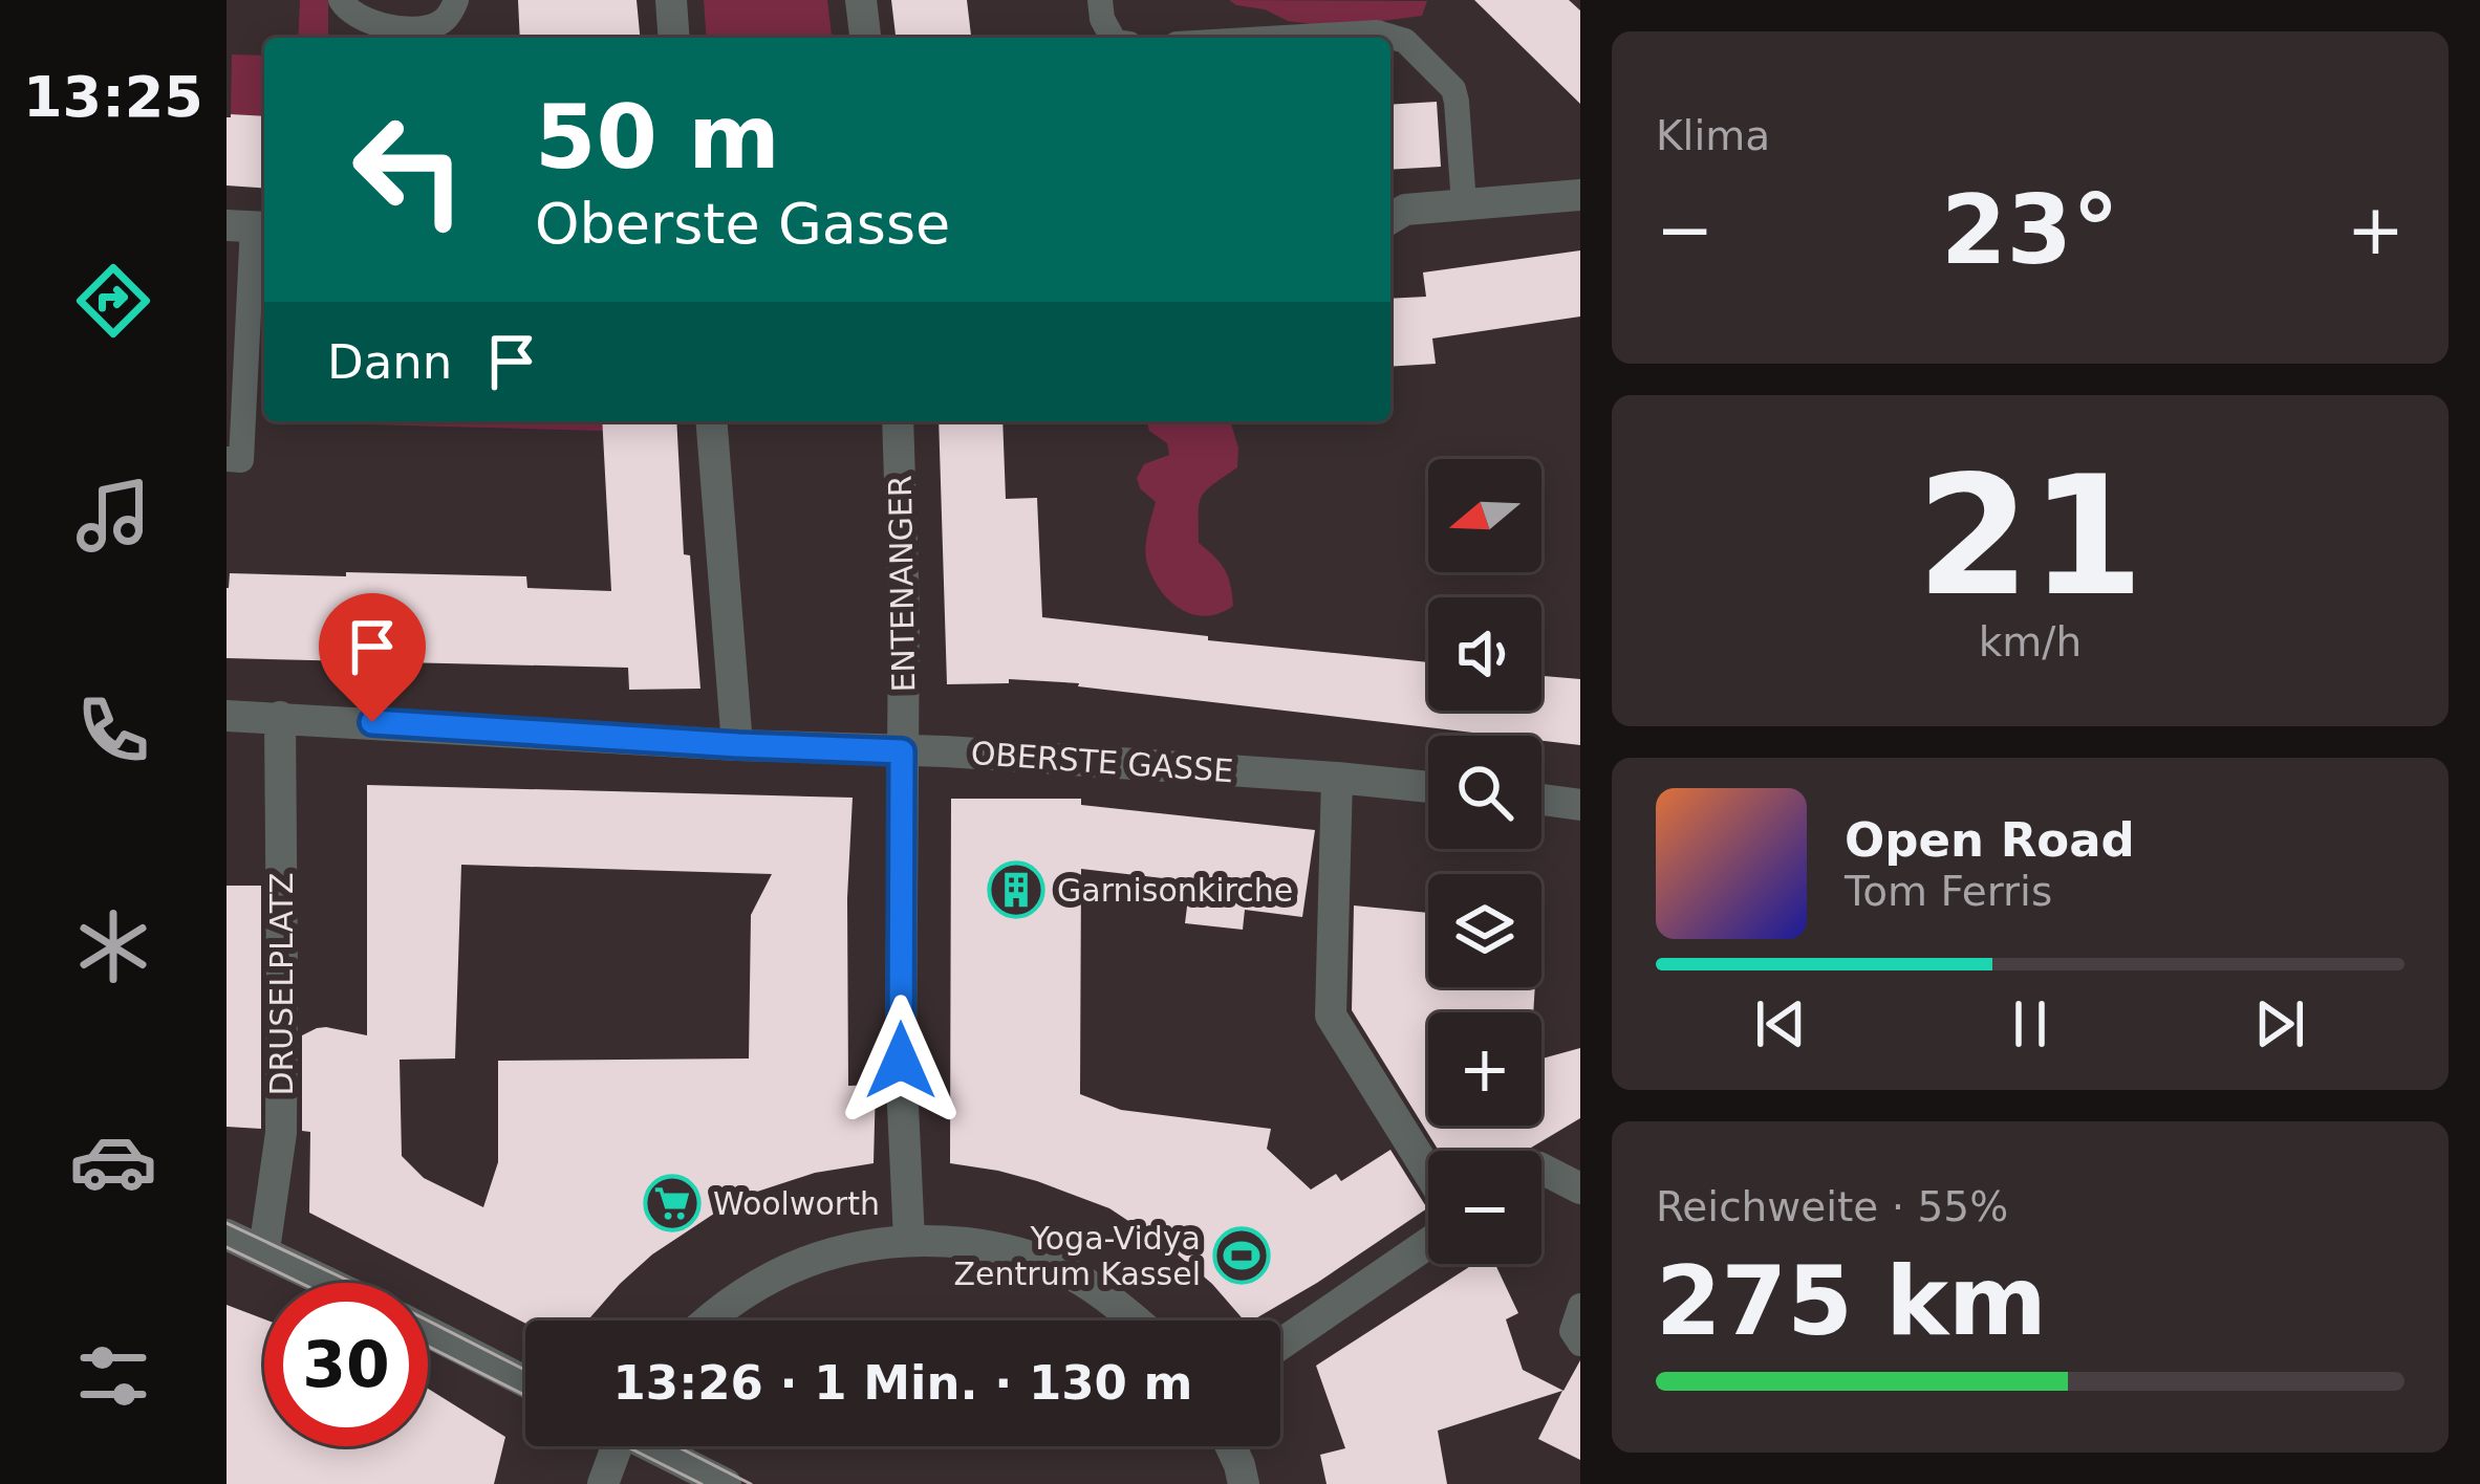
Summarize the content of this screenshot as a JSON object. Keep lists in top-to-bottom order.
{
  "streets": {
    "street": ["ENTENANGER", "OBERSTE GASSE", "DRUSELPLATZ"]
  },
  "crossings": [
    ["ENTENANGER", "OBERSTE GASSE"],
    ["OBERSTE GASSE", "DRUSELPLATZ"]
  ],
  "places": {
    "building": ["Garnisonkirche"],
    "supermarket": ["Woolworth"],
    "sports": ["Yoga-Vidya Zentrum Kassel"]
  },
  "north": "left",
  "page": {
    "tabs": "13:25",
    "tile": [
      "Klima",
      ["21", "km/h"],
      ["Reichweite · 55%", "275 km"]
    ],
    "turn": ["50 m", "Oberste Gasse"],
    "heat": ["−", "23°", "+"],
    "then": "Dann",
    "map_buttons": ["+", "−"],
    "song": ["Open Road", "Tom Ferris"],
    "limit": "30",
    "trip": "13:26 · 1 Min. · 130 m"
  }
}
